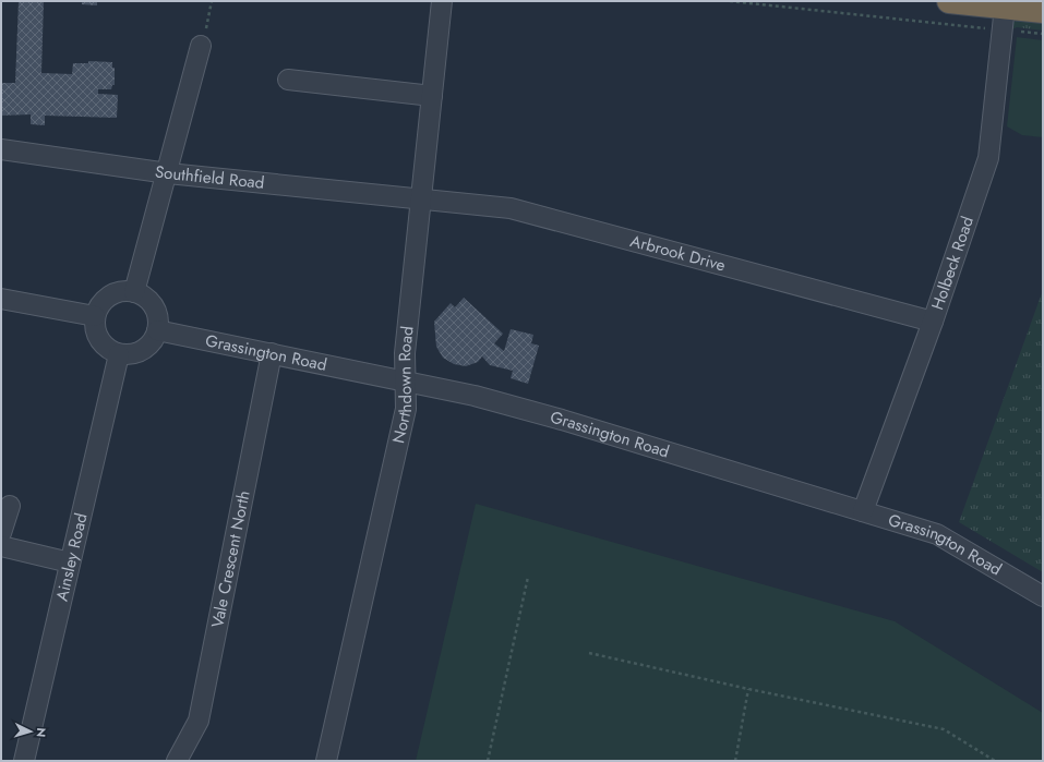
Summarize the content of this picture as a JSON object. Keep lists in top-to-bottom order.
{
  "streets": {
    "street": [
      "Southfield Road",
      "Arbrook Drive",
      "Holbeck Road",
      "Grassington Road",
      "Northdown Road",
      "Ainsley Road",
      "Vale Crescent North"
    ]
  },
  "crossings": [
    ["Southfield Road", "Arbrook Drive"],
    ["Southfield Road", "Northdown Road"],
    ["Arbrook Drive", "Holbeck Road"],
    ["Arbrook Drive", "Northdown Road"],
    ["Holbeck Road", "Grassington Road"],
    ["Grassington Road", "Northdown Road"],
    ["Grassington Road", "Ainsley Road"],
    ["Grassington Road", "Vale Crescent North"]
  ],
  "north": "right"
}
